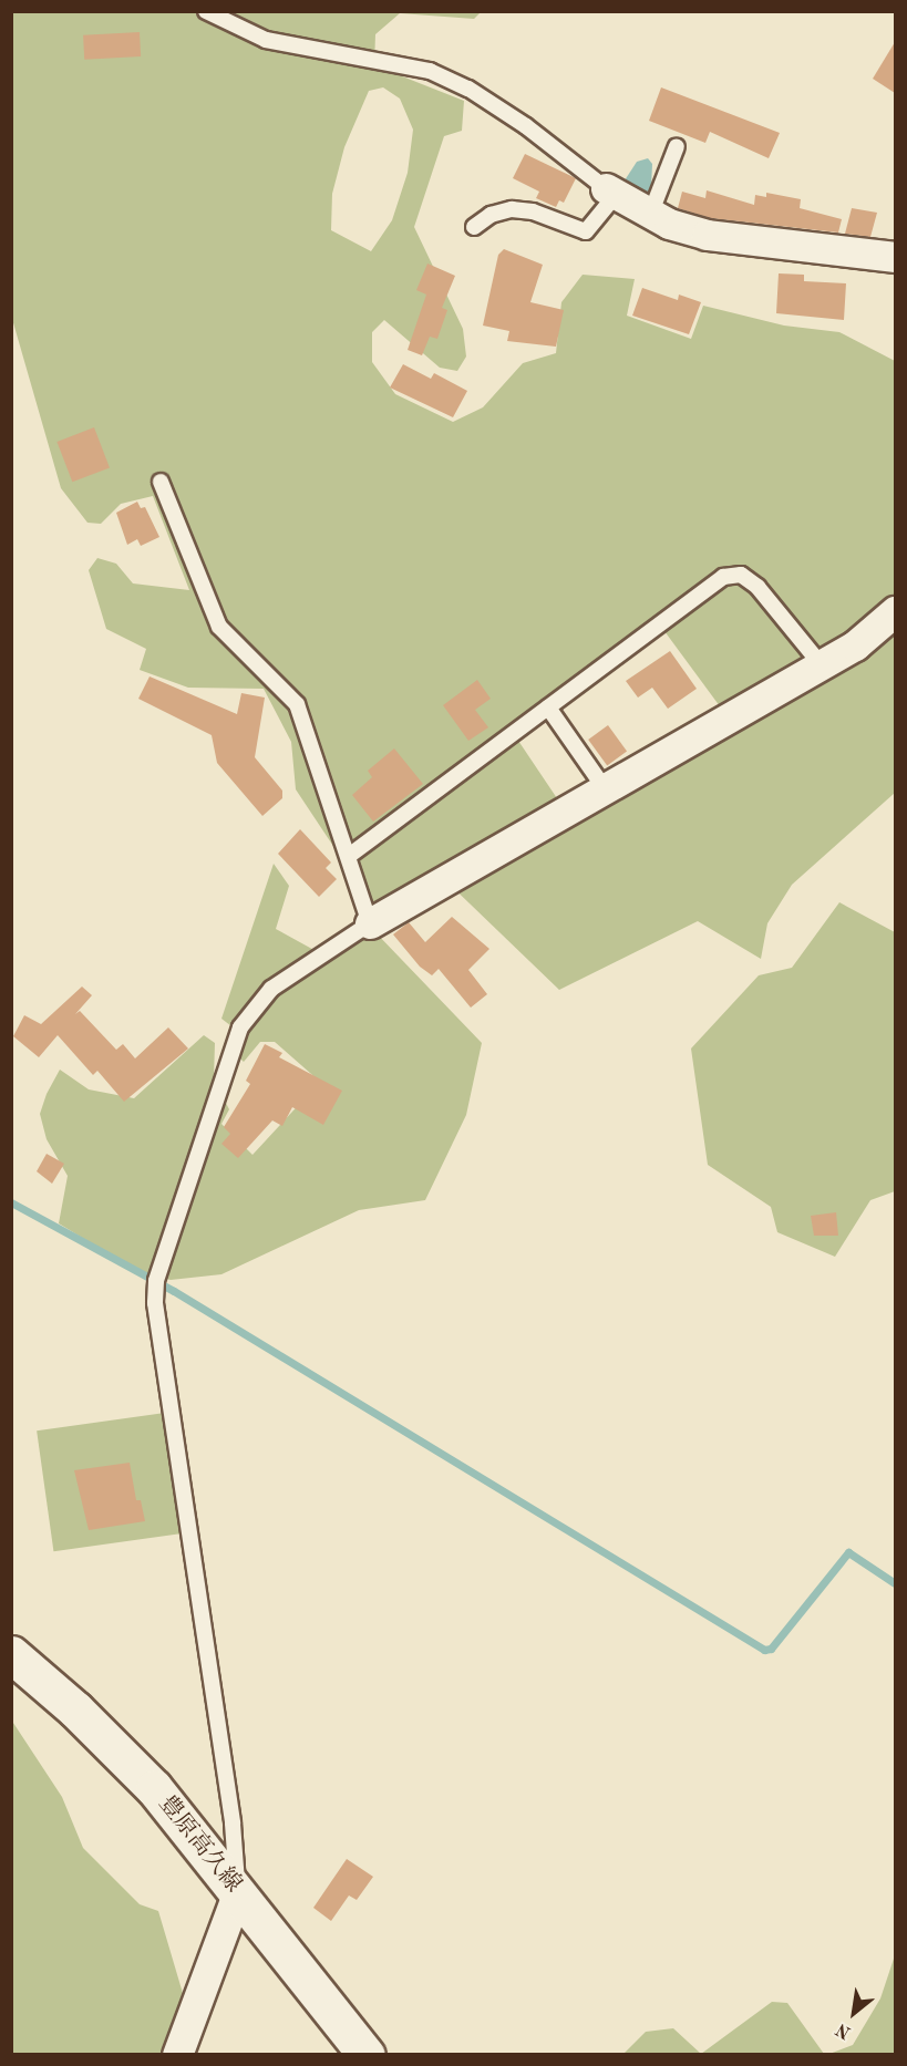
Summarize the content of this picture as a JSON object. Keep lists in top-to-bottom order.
{
  "streets": {
    "main road": ["豊原高久線"]
  },
  "north": "bottom left"
}
